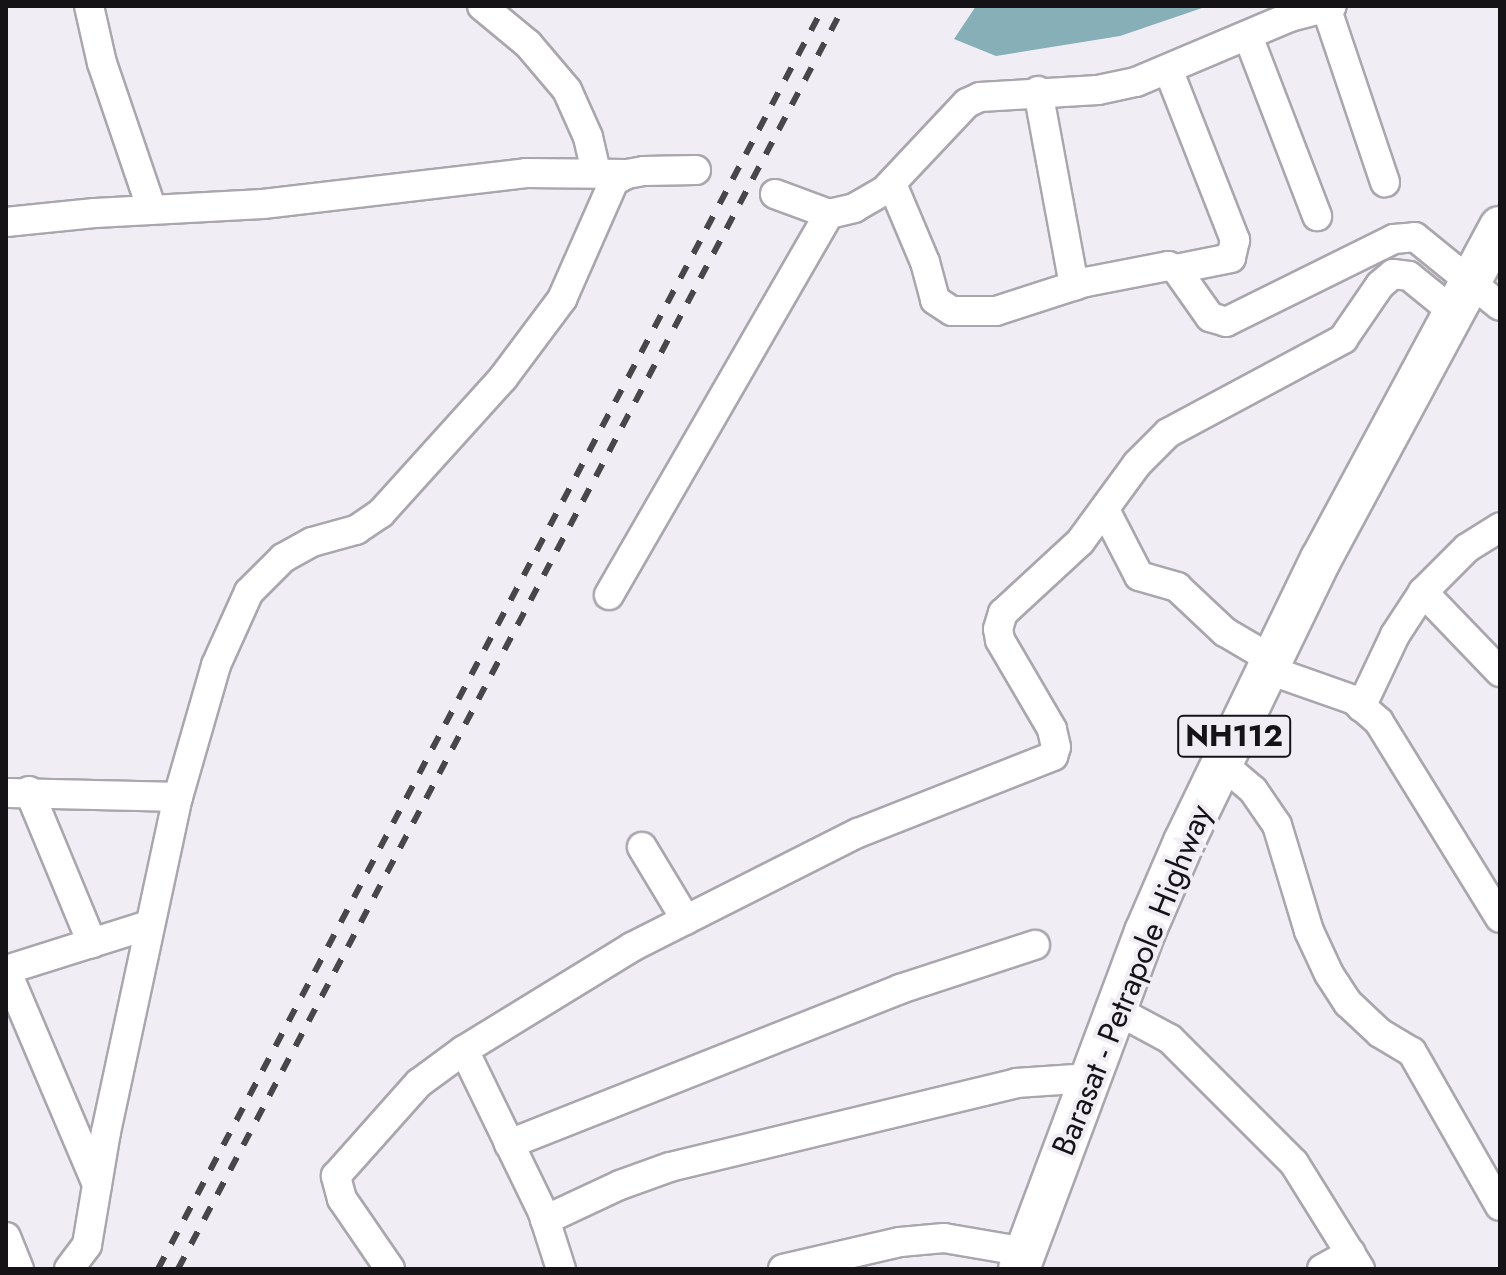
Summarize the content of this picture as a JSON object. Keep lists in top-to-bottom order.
{
  "streets": {
    "highway": ["NH112", "Barasat - Petrapole Highway"]
  }
}
